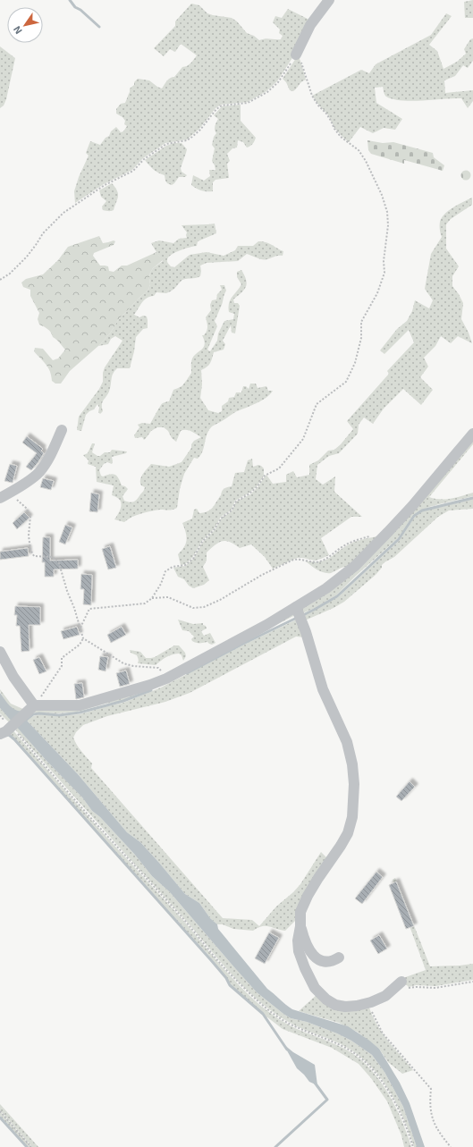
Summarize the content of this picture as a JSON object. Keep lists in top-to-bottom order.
{
  "north": "bottom left"
}
